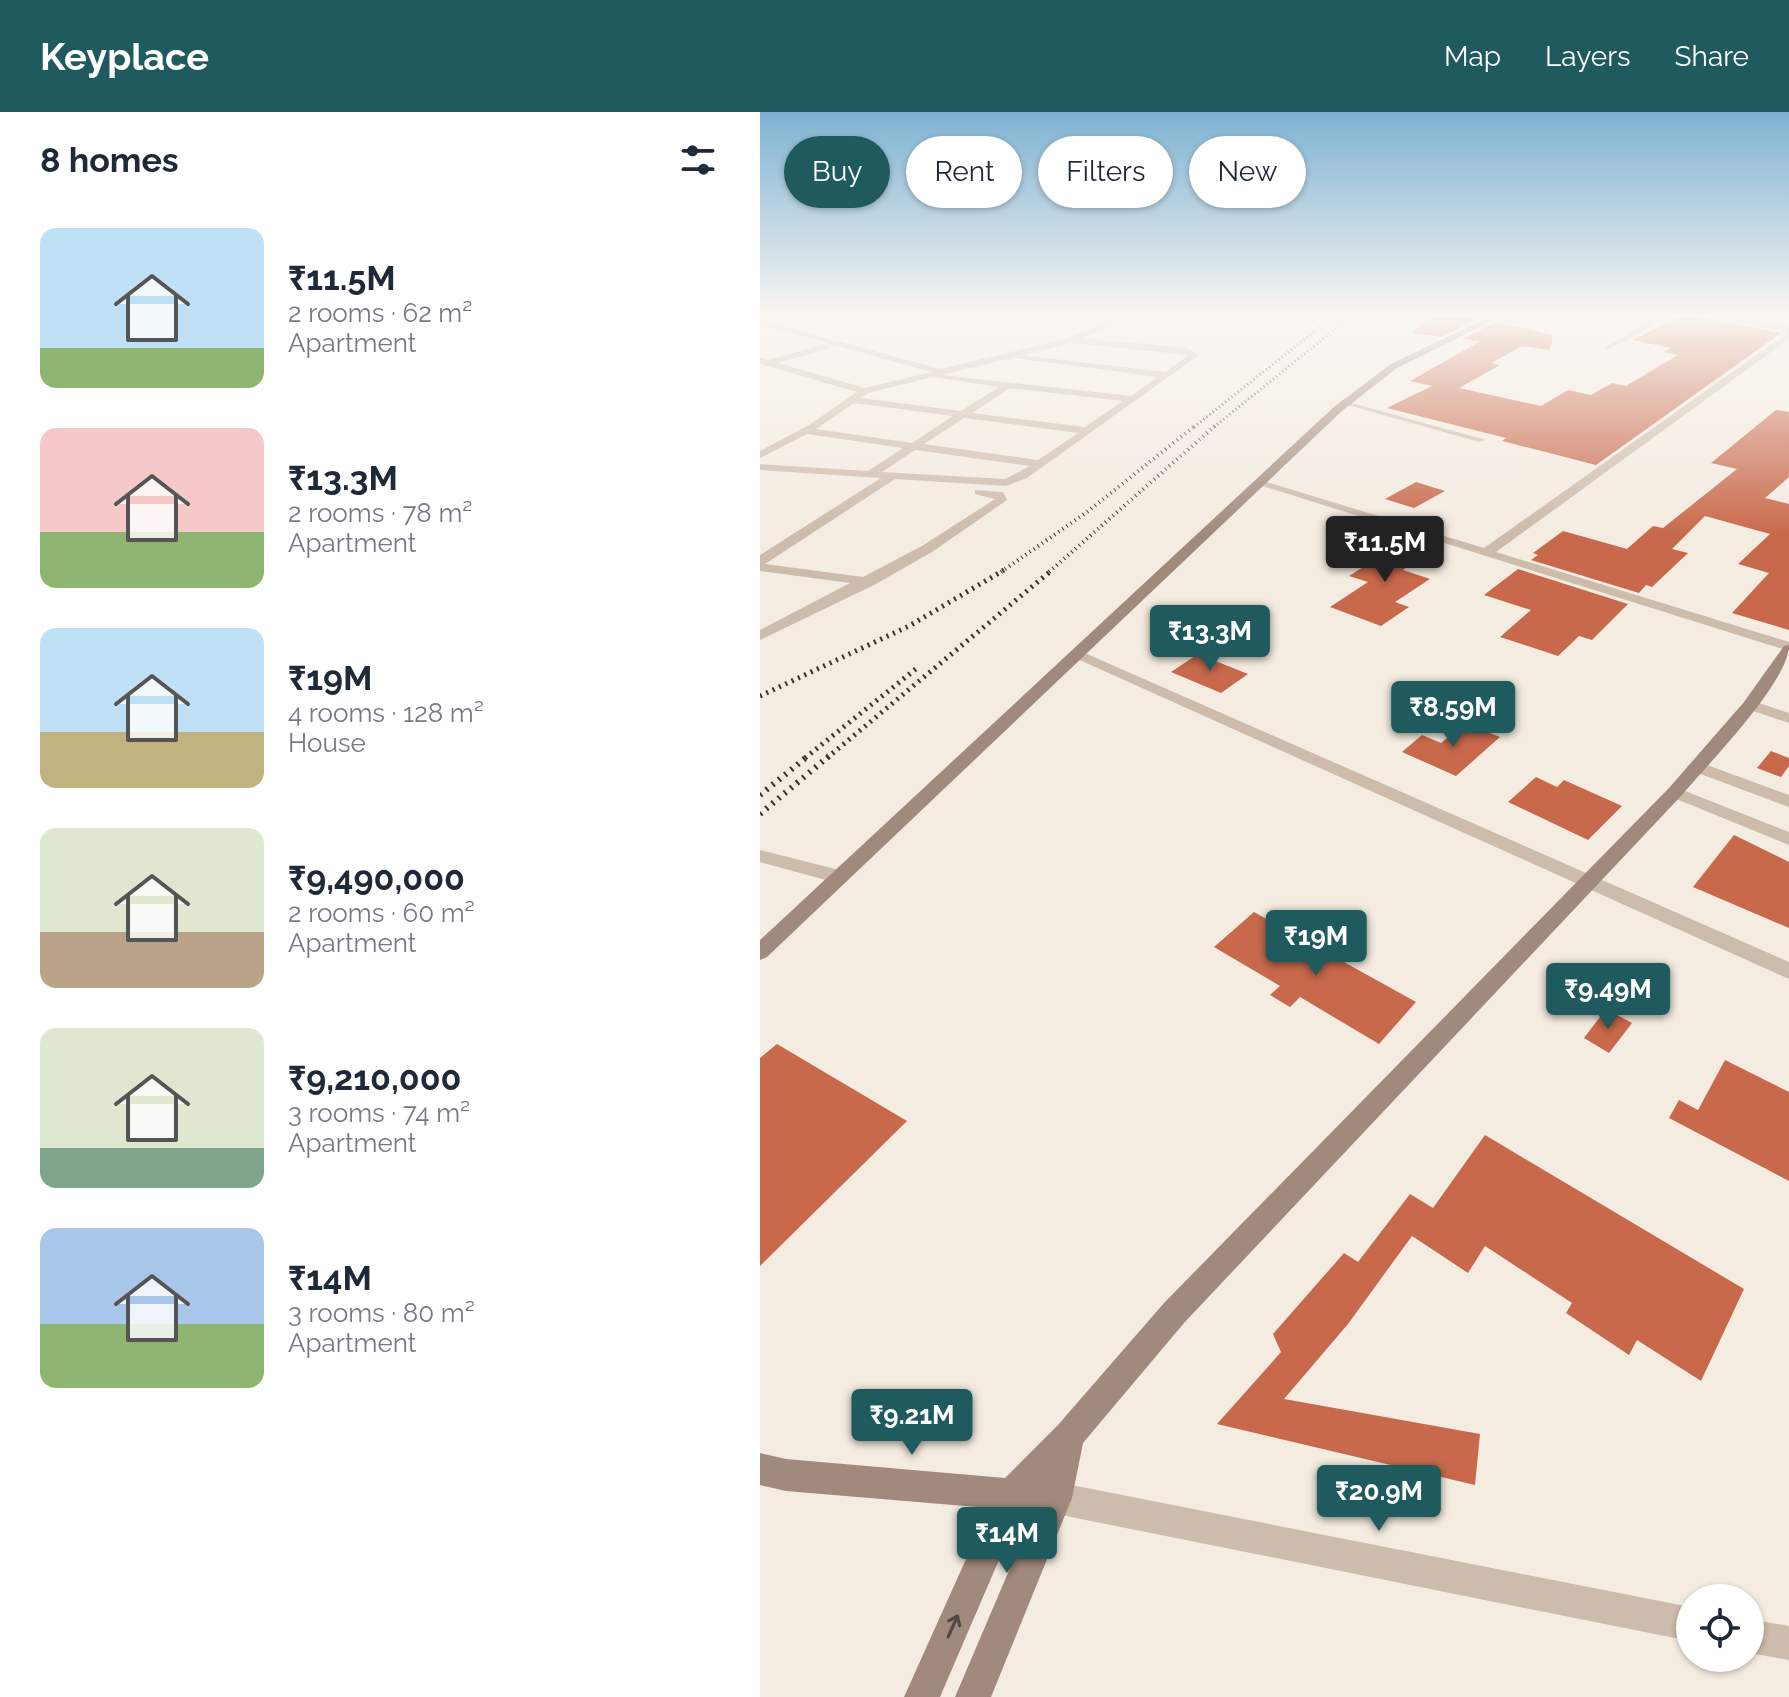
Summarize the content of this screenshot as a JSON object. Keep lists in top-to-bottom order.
{
  "page": {
    "header": "Keyplace",
    "nav": ["Map", "Layers", "Share"],
    "heading": "8 homes",
    "chip": [
      "Buy",
      "Rent",
      "Filters",
      "New"
    ],
    "list": [
      {
        "name": "₹11.5M",
        "note": "2 rooms · 62 m² · Apartment"
      },
      {
        "name": "₹13.3M",
        "note": "2 rooms · 78 m² · Apartment"
      },
      {
        "name": "₹19M",
        "note": "4 rooms · 128 m² · House"
      },
      {
        "name": "₹9,490,000",
        "note": "2 rooms · 60 m² · Apartment"
      },
      {
        "name": "₹9,210,000",
        "note": "3 rooms · 74 m² · Apartment"
      },
      {
        "name": "₹14M",
        "note": "3 rooms · 80 m² · Apartment"
      }
    ],
    "price": [
      "₹11.5M",
      "₹13.3M",
      "₹8.59M",
      "₹19M",
      "₹9.49M",
      "₹9.21M",
      "₹20.9M",
      "₹14M"
    ]
  }
}
